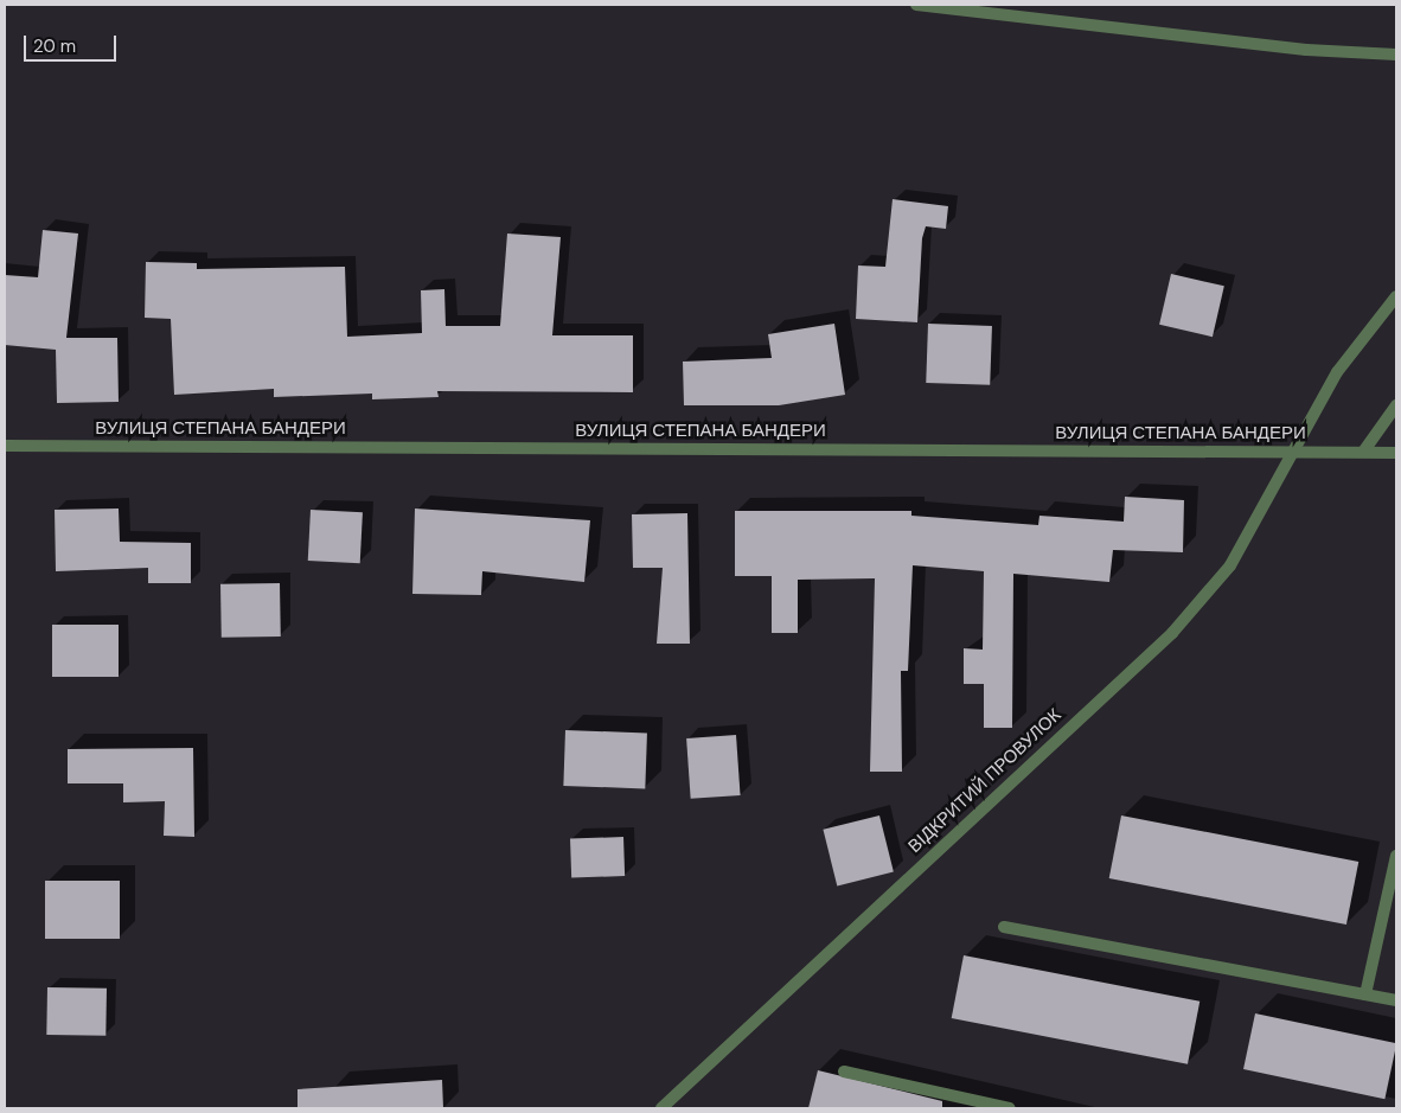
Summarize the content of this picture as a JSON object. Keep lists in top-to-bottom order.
{
  "streets": {
    "street": ["ВУЛИЦЯ СТЕПАНА БАНДЕРИ", "ВІДКРИТИЙ ПРОВУЛОК"]
  },
  "crossings": [
    ["ВУЛИЦЯ СТЕПАНА БАНДЕРИ", "ВІДКРИТИЙ ПРОВУЛОК"]
  ],
  "scale_bar": "20 m"
}
